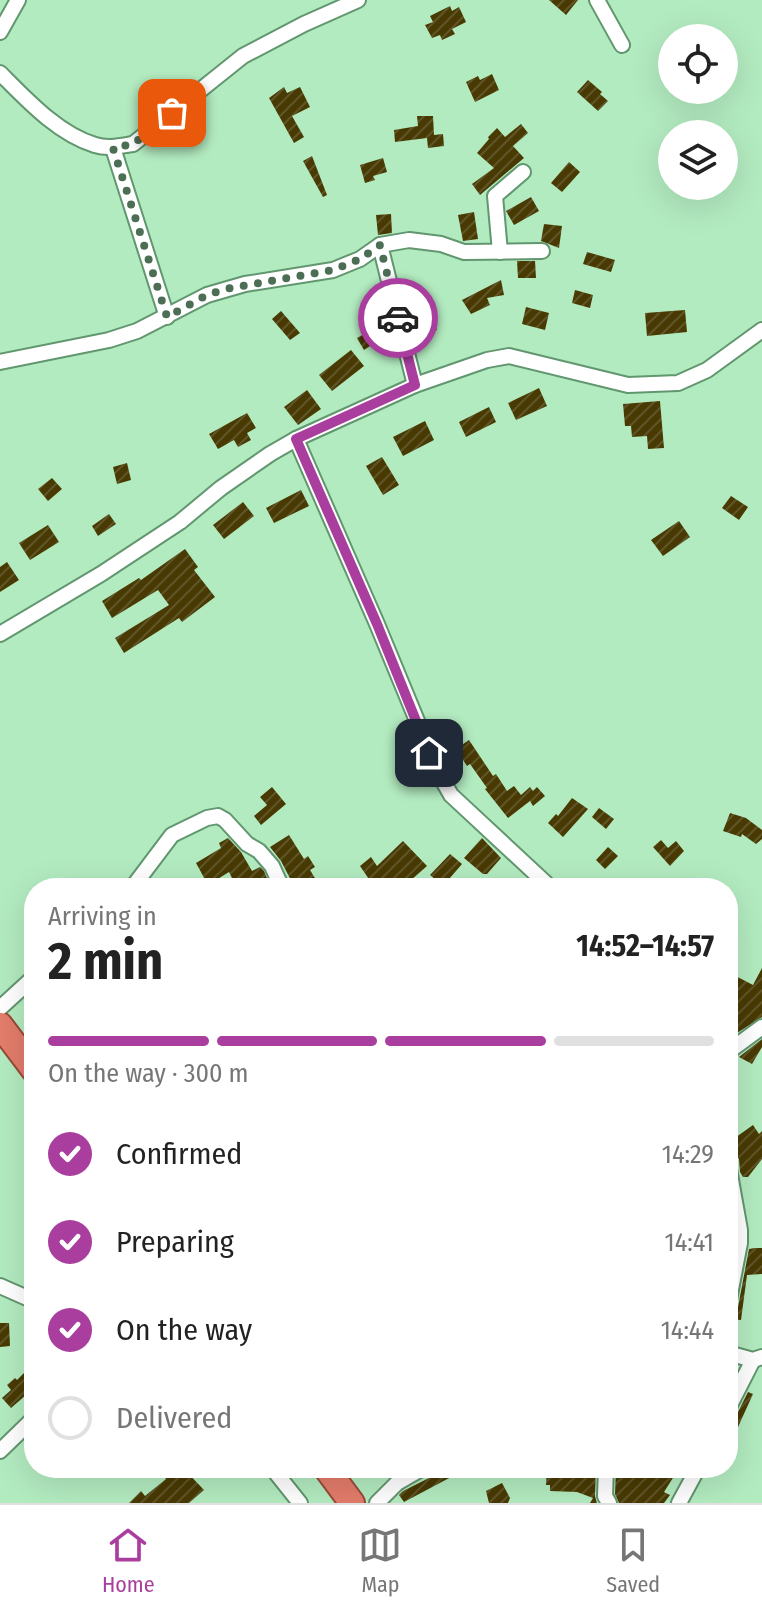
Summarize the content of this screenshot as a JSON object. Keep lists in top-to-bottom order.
{
  "page": {
    "heading": ["2 min", "Arriving in", "14:52–14:57"],
    "bar": "On the way · 300 m",
    "list": [
      ["Confirmed", "14:29"],
      ["Preparing", "14:41"],
      ["On the way", "14:44"],
      "Delivered"
    ],
    "tabs": ["Home", "Map", "Saved"]
  }
}
